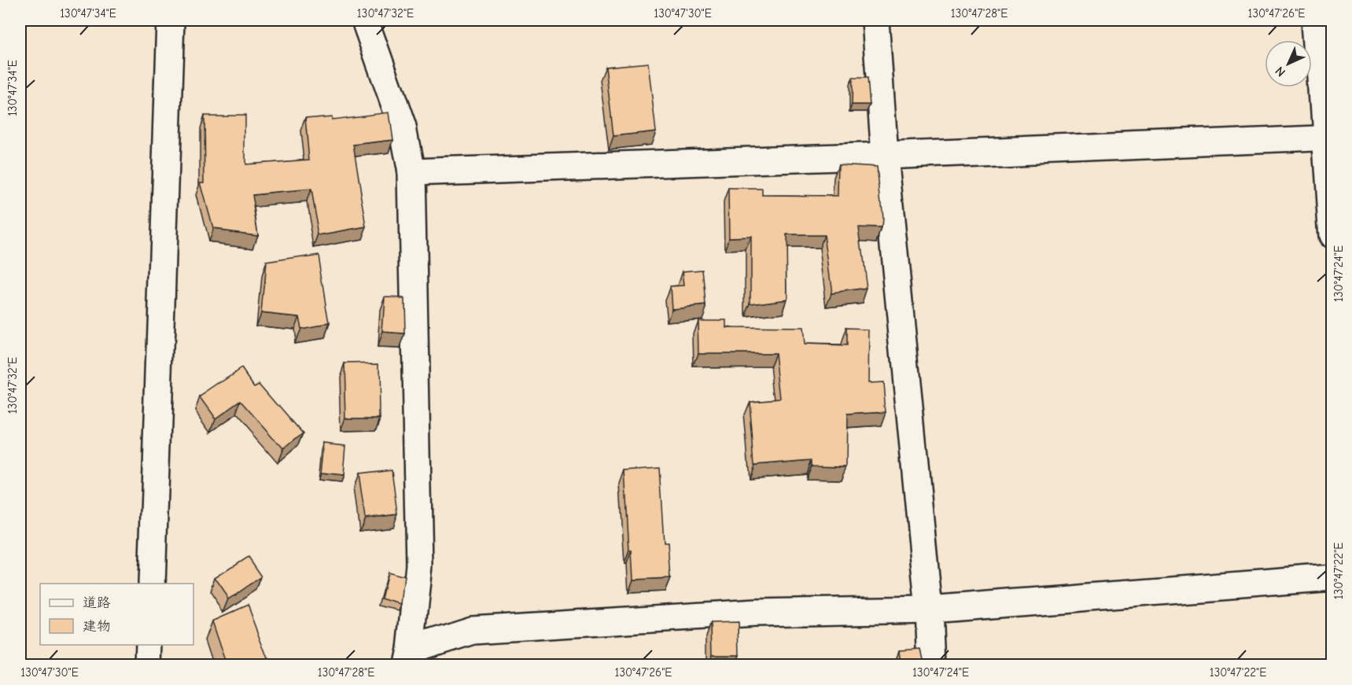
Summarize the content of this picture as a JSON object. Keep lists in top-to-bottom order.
{
  "legend": ["道路", "建物"],
  "north": "bottom left",
  "coordinates": [
    "130°47'34\"E",
    "130°47'32\"E",
    "130°47'30\"E",
    "130°47'28\"E",
    "130°47'26\"E",
    "130°47'24\"E",
    "130°47'22\"E"
  ]
}
